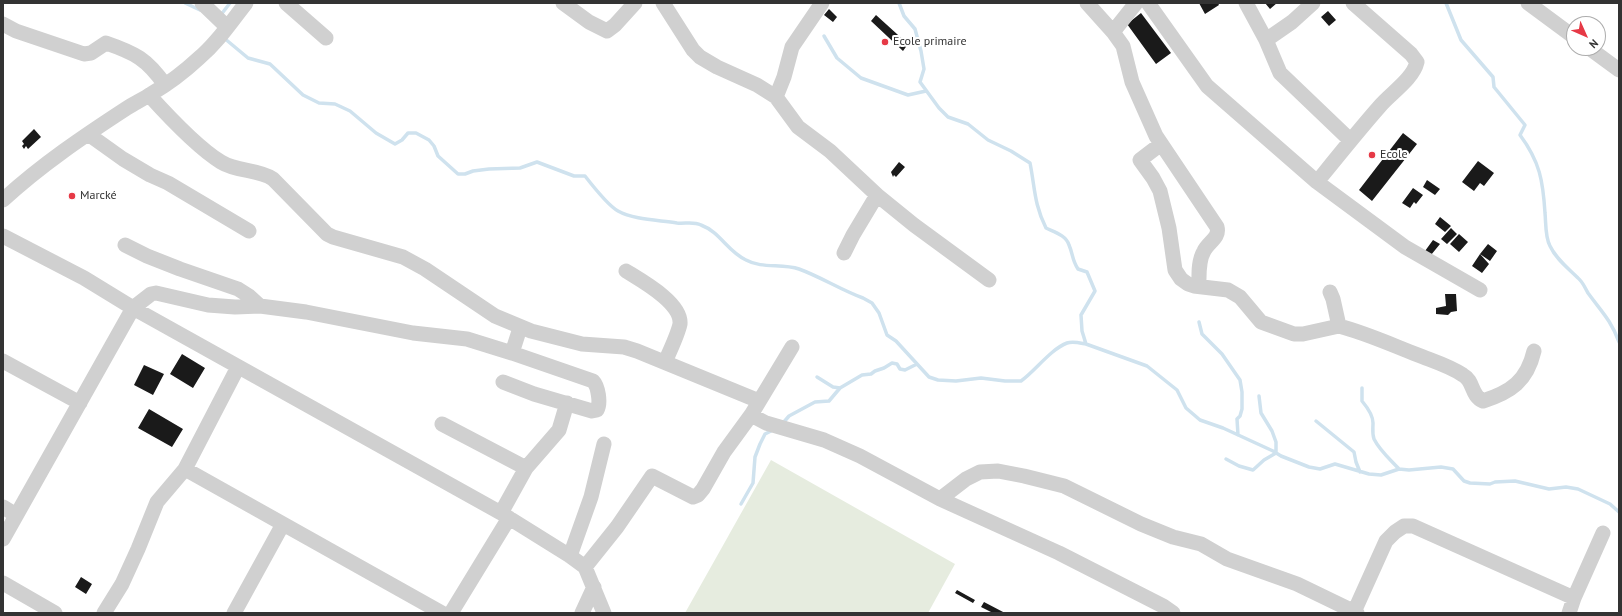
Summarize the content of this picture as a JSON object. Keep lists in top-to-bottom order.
{
  "places": ["Ecole primaire", "Ecole", "Marcké"],
  "north": "bottom right"
}
